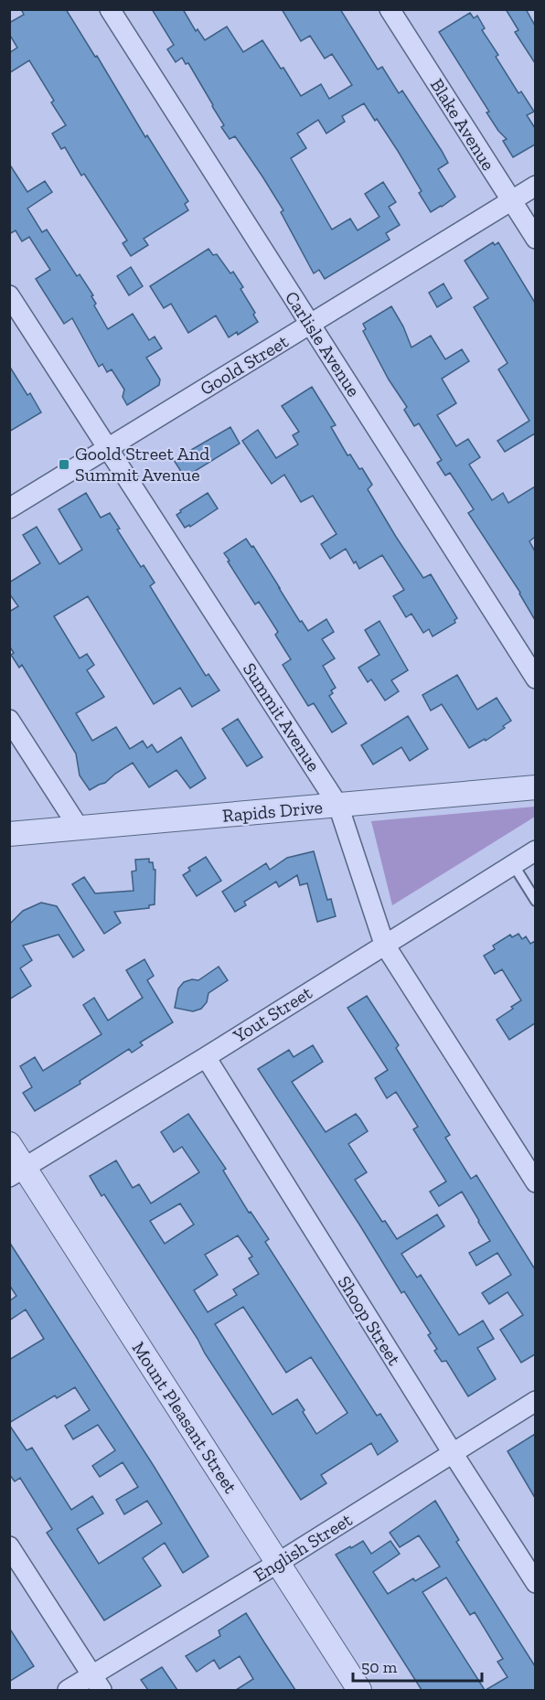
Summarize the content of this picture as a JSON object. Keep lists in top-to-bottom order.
{
  "streets": {
    "street": [
      "Blake Avenue",
      "Carlisle Avenue",
      "Goold Street",
      "Summit Avenue",
      "Rapids Drive",
      "Yout Street",
      "Shoop Street",
      "Mount Pleasant Street",
      "English Street"
    ]
  },
  "crossings": [
    ["Blake Avenue", "Goold Street"],
    ["Carlisle Avenue", "Goold Street"],
    ["Goold Street", "Summit Avenue"],
    ["Summit Avenue", "Rapids Drive"],
    ["Summit Avenue", "Yout Street"],
    ["Yout Street", "Shoop Street"],
    ["Yout Street", "Mount Pleasant Street"],
    ["Shoop Street", "English Street"],
    ["Mount Pleasant Street", "English Street"]
  ],
  "places": {
    "transit": ["Goold Street And Summit Avenue"]
  },
  "scale_bar": "50 m"
}
